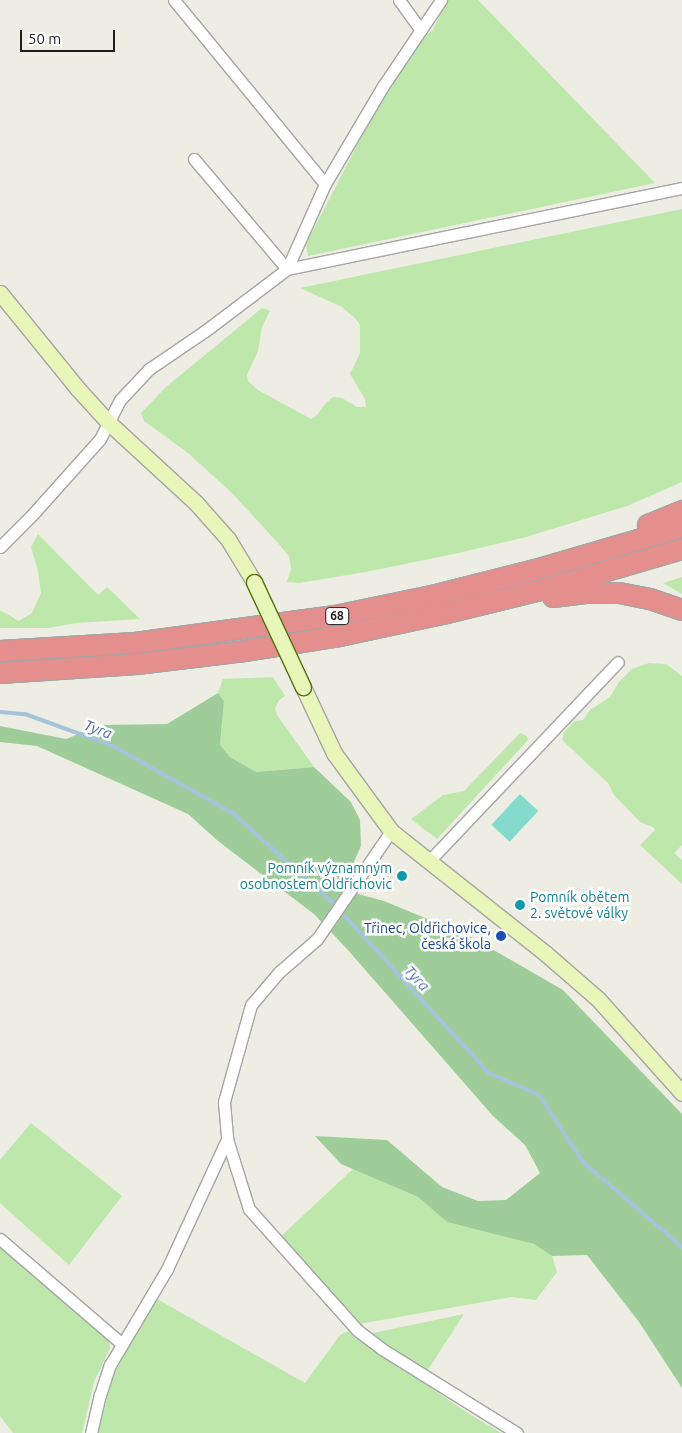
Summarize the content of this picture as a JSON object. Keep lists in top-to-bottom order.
{
  "streets": {
    "highway": ["68"]
  },
  "water": ["Tyra"],
  "places": ["Pomník významným osobnostem Oldřichovic", "Pomník obětem 2. světové války", "Třinec, Oldřichovice, česká škola"],
  "scale_bar": "50 m"
}
